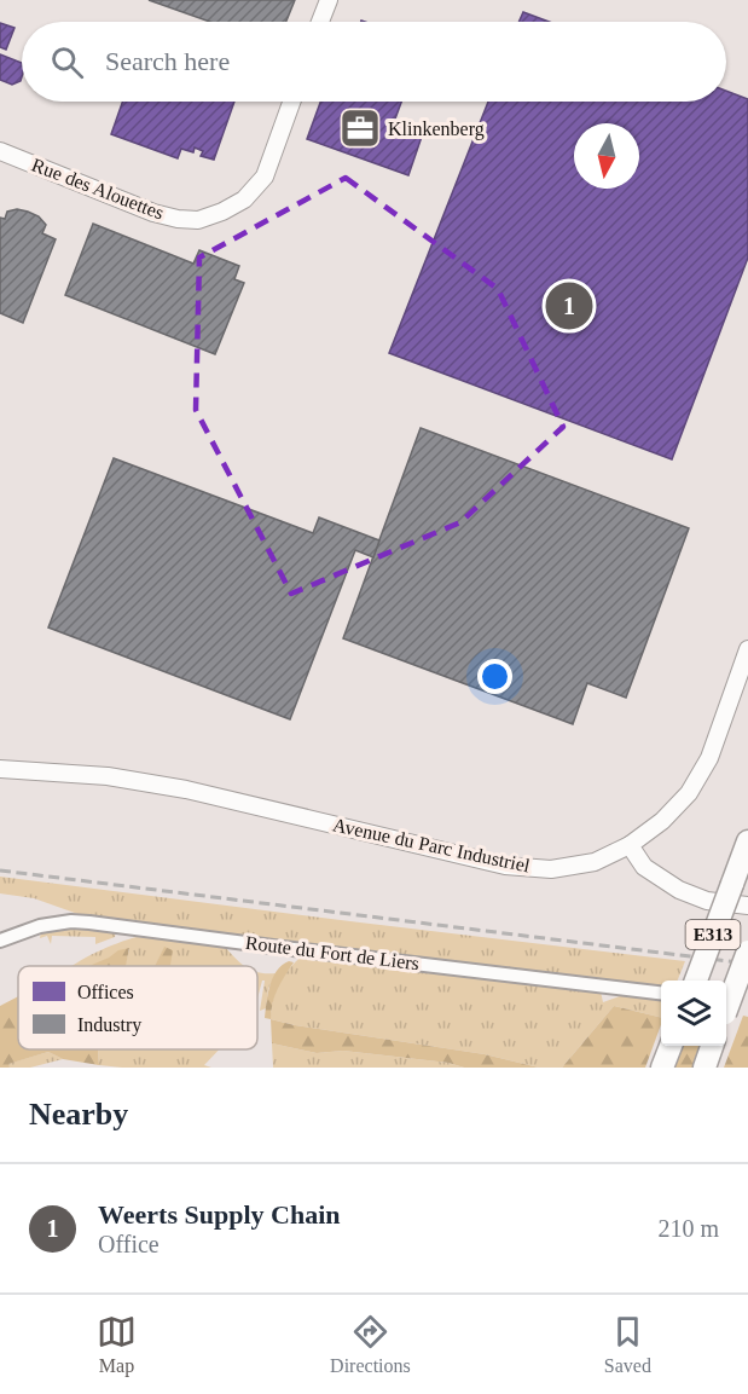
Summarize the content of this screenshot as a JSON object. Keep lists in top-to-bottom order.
{
  "streets": {
    "highway": ["E313"],
    "street": ["Rue des Alouettes", "Avenue du Parc Industriel", "Route du Fort de Liers"]
  },
  "places": {
    "office": ["Klinkenberg"]
  },
  "legend": ["Offices", "Industry"],
  "north": "bottom",
  "page": {
    "search": "Search here",
    "pins": "1",
    "heading": "Nearby",
    "list": [
      {
        "mark": "1",
        "name": "Weerts Supply Chain",
        "note": "Office",
        "value": "210 m"
      }
    ],
    "nav": ["Map", "Directions", "Saved"]
  }
}
